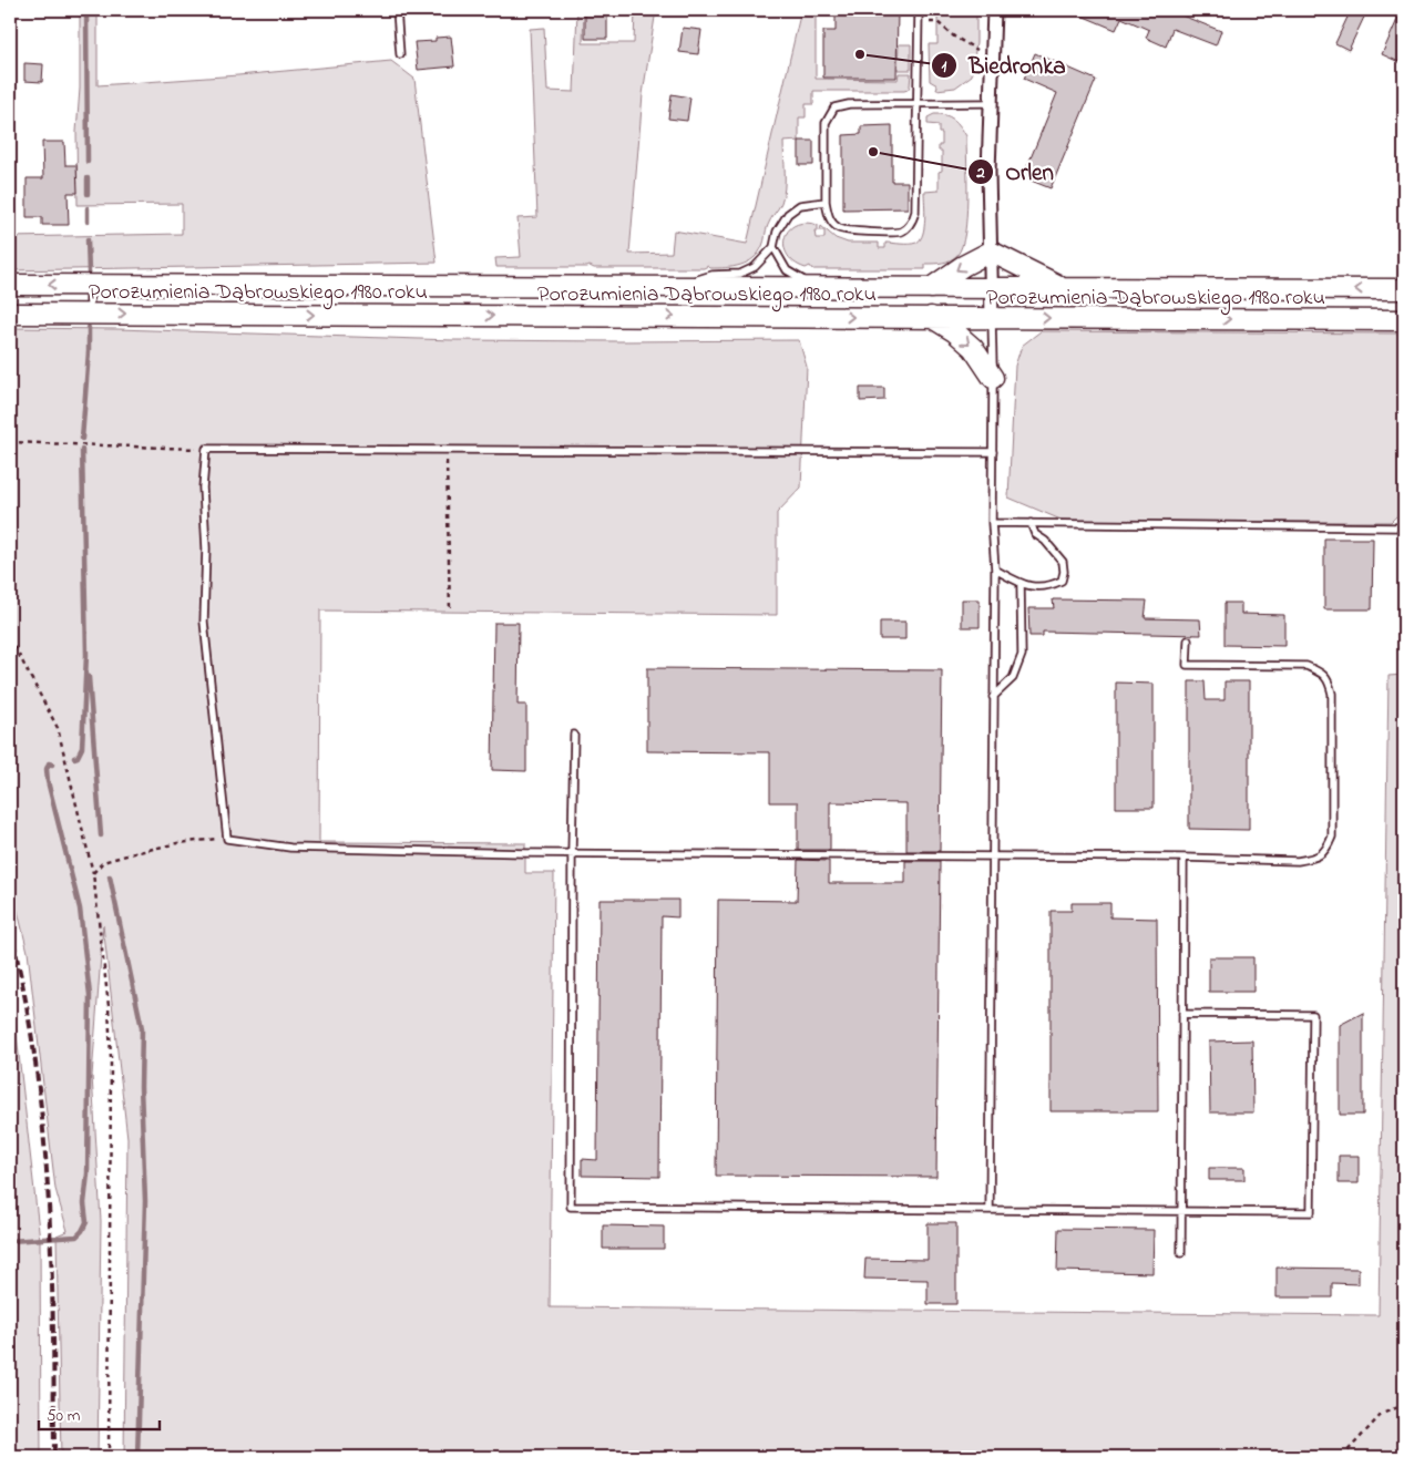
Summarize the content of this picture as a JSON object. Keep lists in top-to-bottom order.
{
  "streets": {
    "main road": ["Porozumienia Dąbrowskiego 1980 roku"]
  },
  "places": ["Biedronka", "Orlen"],
  "scale_bar": "50 m"
}
